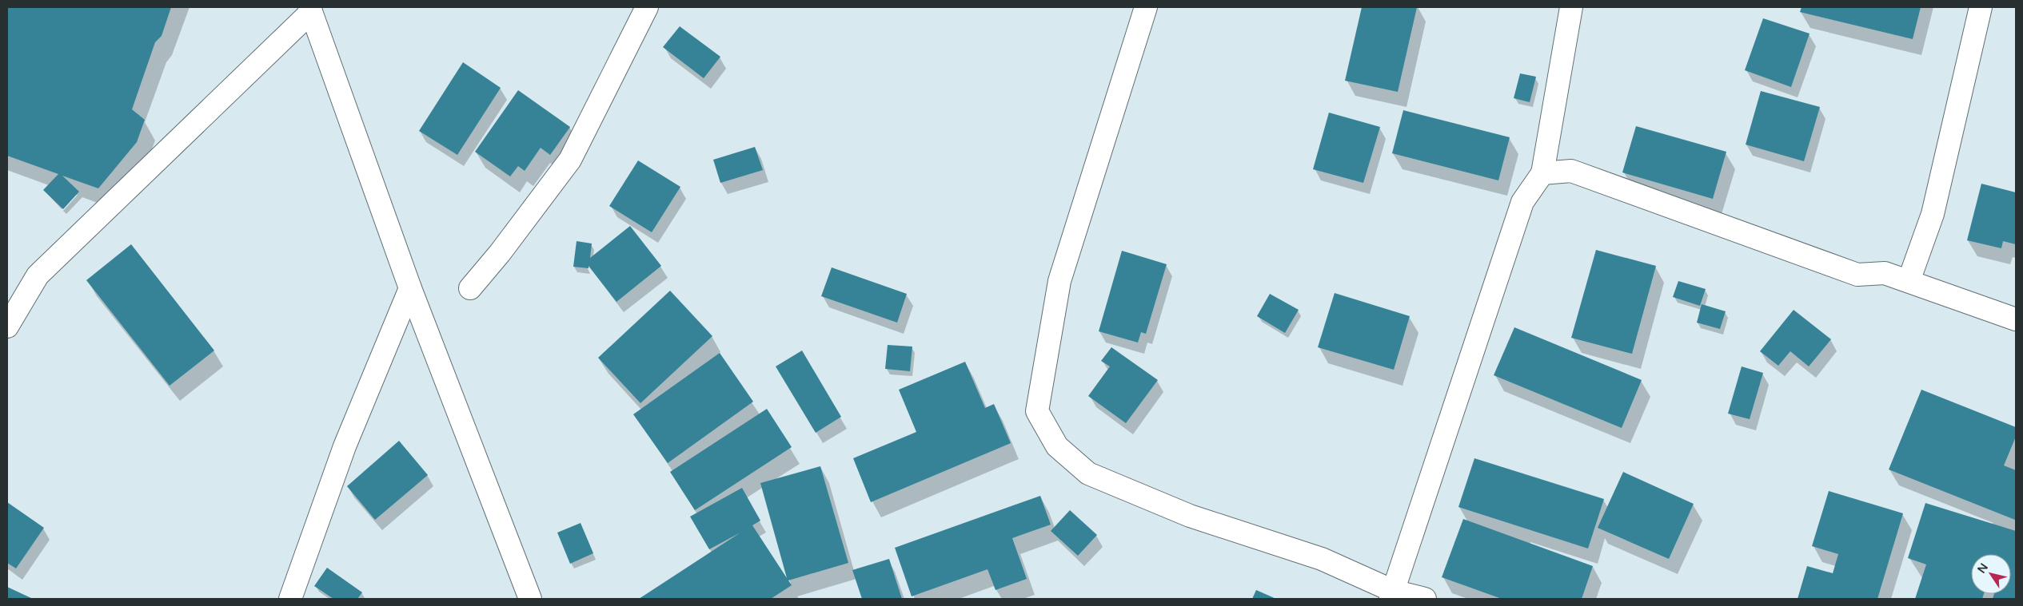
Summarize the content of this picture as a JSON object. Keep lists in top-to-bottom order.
{
  "north": "top left"
}
